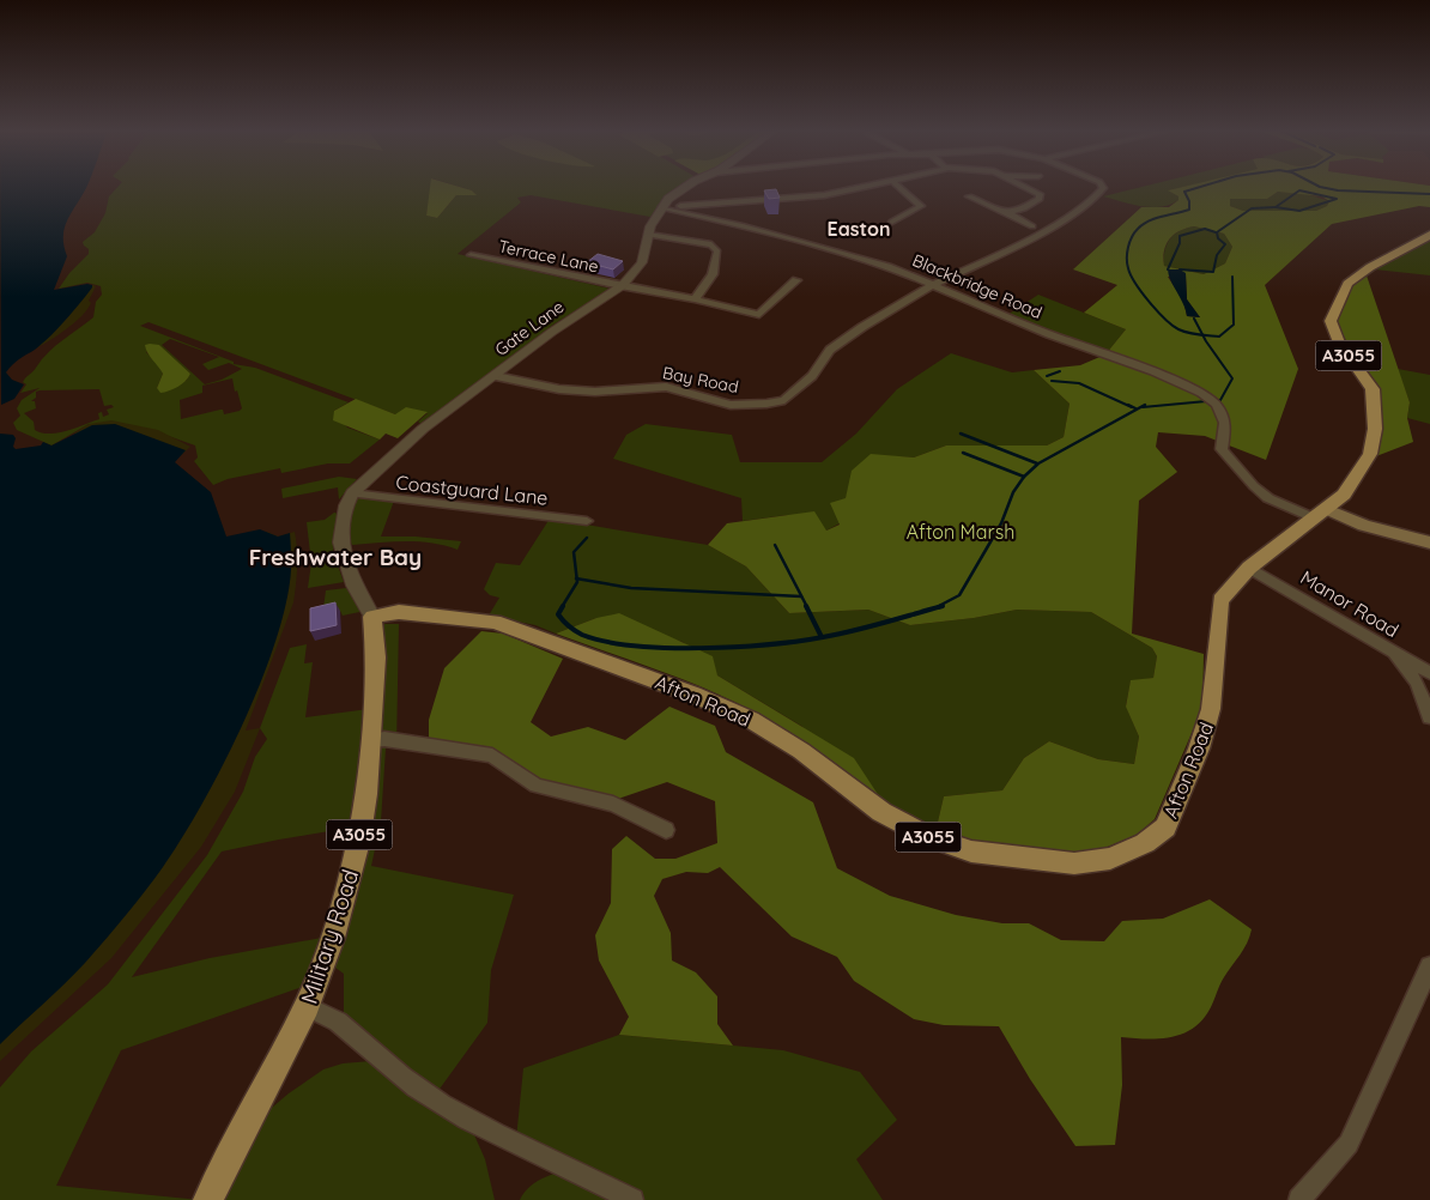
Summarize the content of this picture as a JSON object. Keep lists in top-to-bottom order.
{
  "streets": {
    "main road": ["A3055", "Afton Road", "Military Road"],
    "street": [
      "Terrace Lane",
      "Blackbridge Road",
      "Gate Lane",
      "Bay Road",
      "Coastguard Lane",
      "Manor Road"
    ]
  },
  "crossings": [
    ["Terrace Lane", "Gate Lane"],
    ["Blackbridge Road", "Gate Lane"],
    ["Blackbridge Road", "Bay Road"],
    ["Blackbridge Road", "Afton Road"],
    ["Gate Lane", "Bay Road"],
    ["Gate Lane", "Coastguard Lane"],
    ["Manor Road", "Afton Road"],
    ["Afton Road", "Military Road"]
  ],
  "districts": ["Easton", "Freshwater Bay"],
  "parks": ["Afton Marsh"]
}
